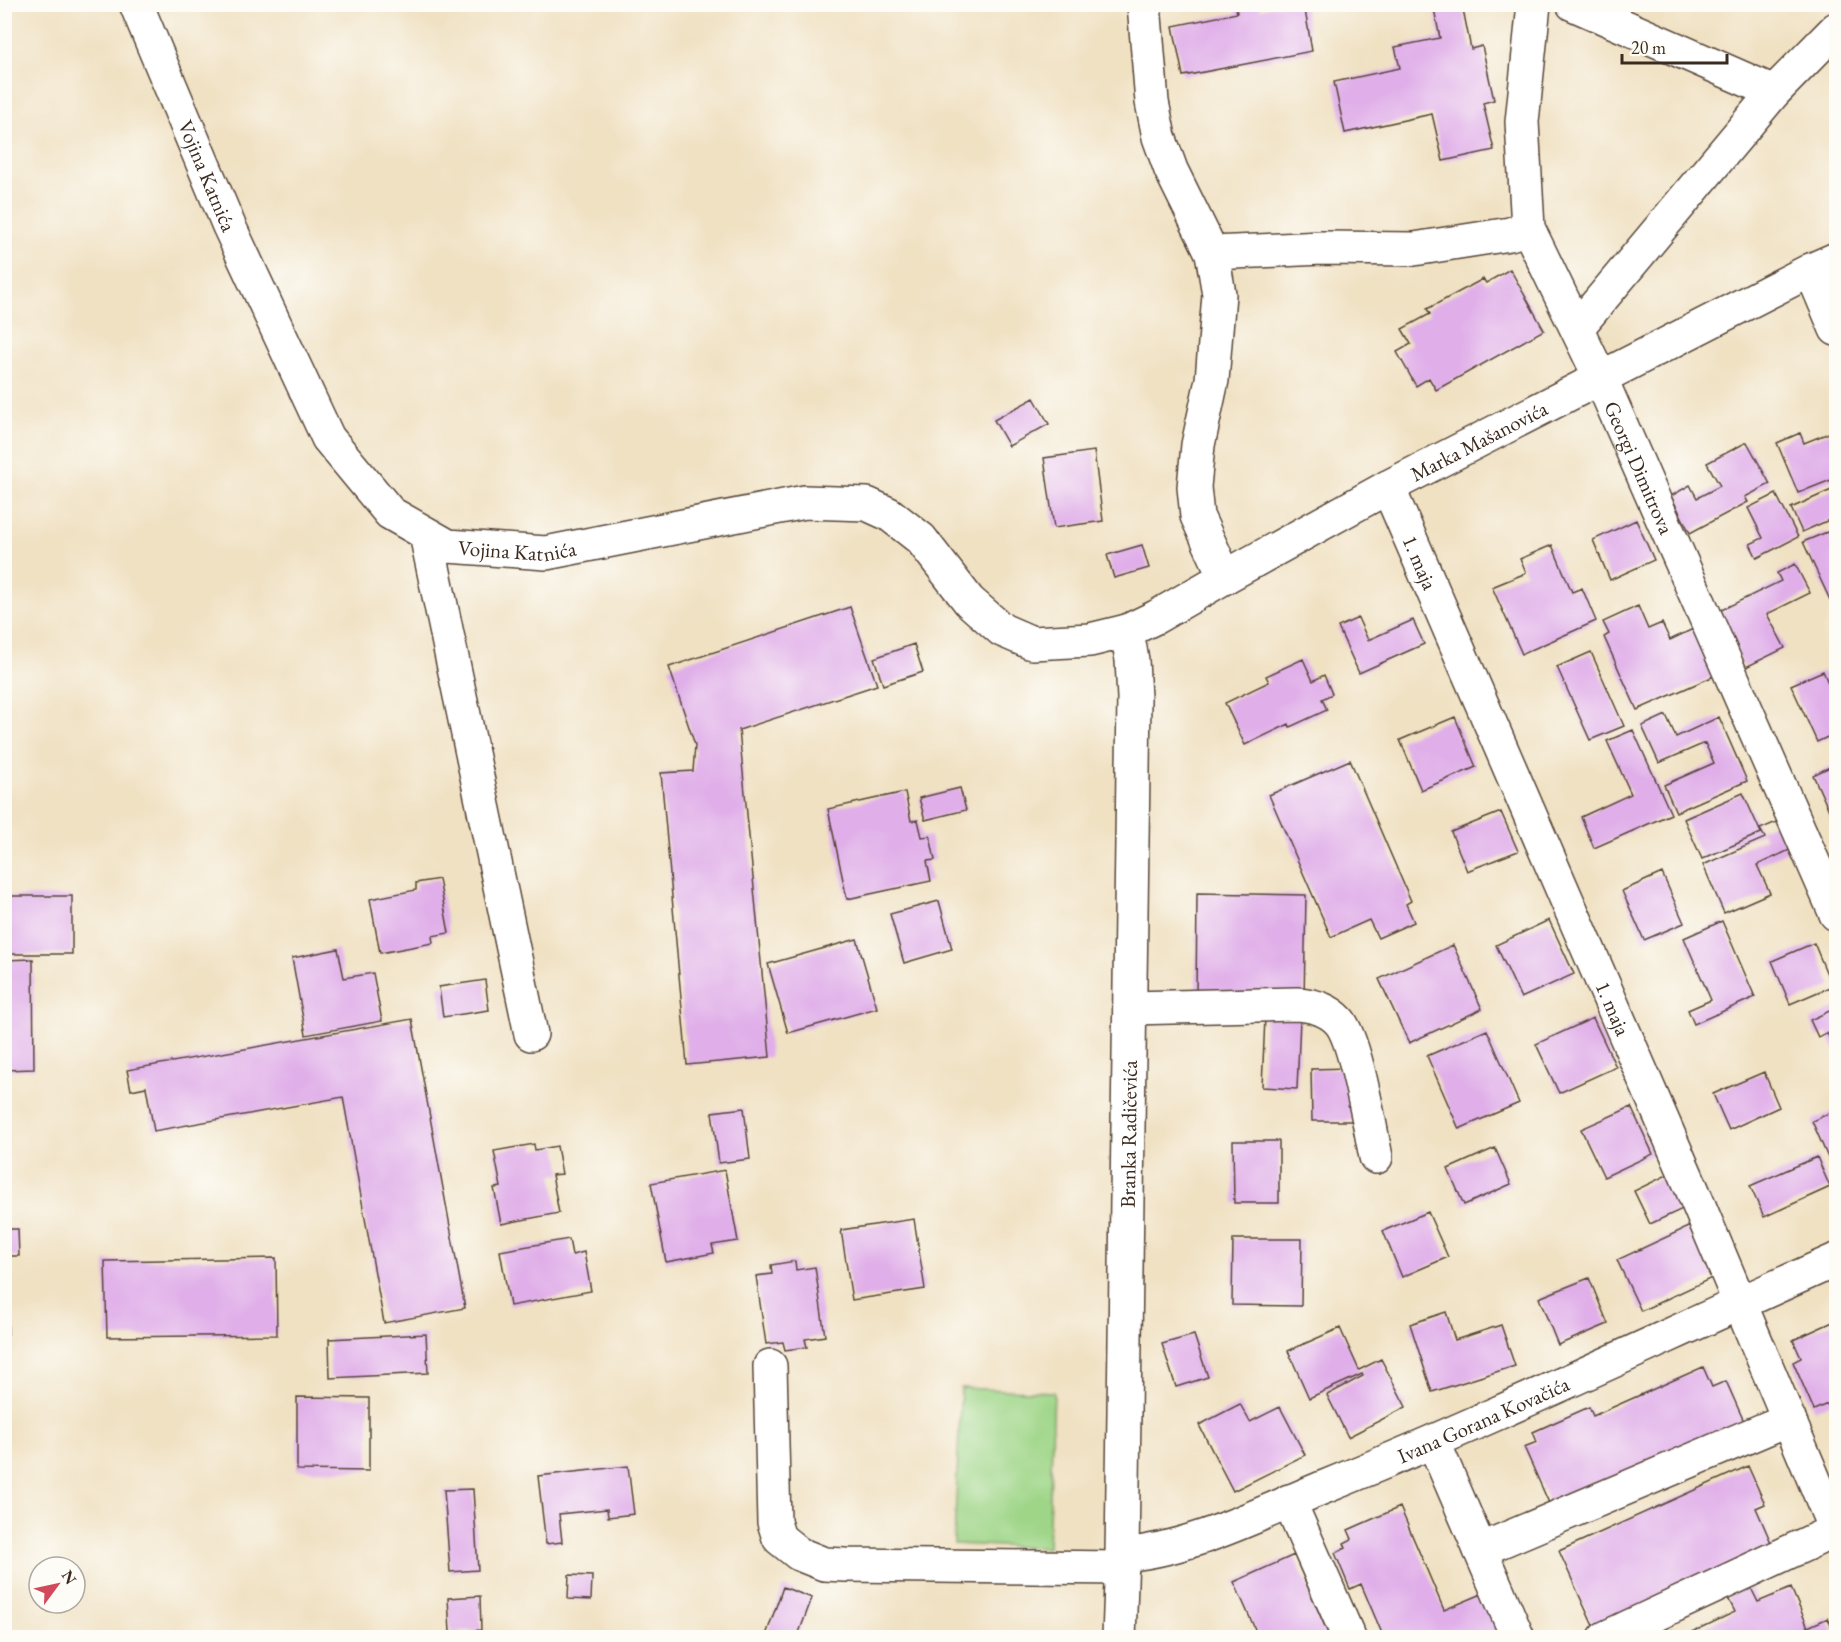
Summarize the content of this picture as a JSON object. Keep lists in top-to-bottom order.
{
  "streets": {
    "street": [
      "Vojina Katnića",
      "Marka Mašanovića",
      "Georgi Dimitrova",
      "1. maja",
      "Branka Radičevića",
      "Ivana Gorana Kovačića"
    ]
  },
  "crossings": [
    ["Vojina Katnića", "Marka Mašanovića"],
    ["Vojina Katnića", "Branka Radičevića"],
    ["Marka Mašanovića", "Georgi Dimitrova"],
    ["Marka Mašanovića", "1. maja"],
    ["Marka Mašanovića", "Branka Radičevića"],
    ["1. maja", "Ivana Gorana Kovačića"],
    ["Branka Radičevića", "Ivana Gorana Kovačića"]
  ],
  "scale_bar": "20 m",
  "north": "top right"
}
